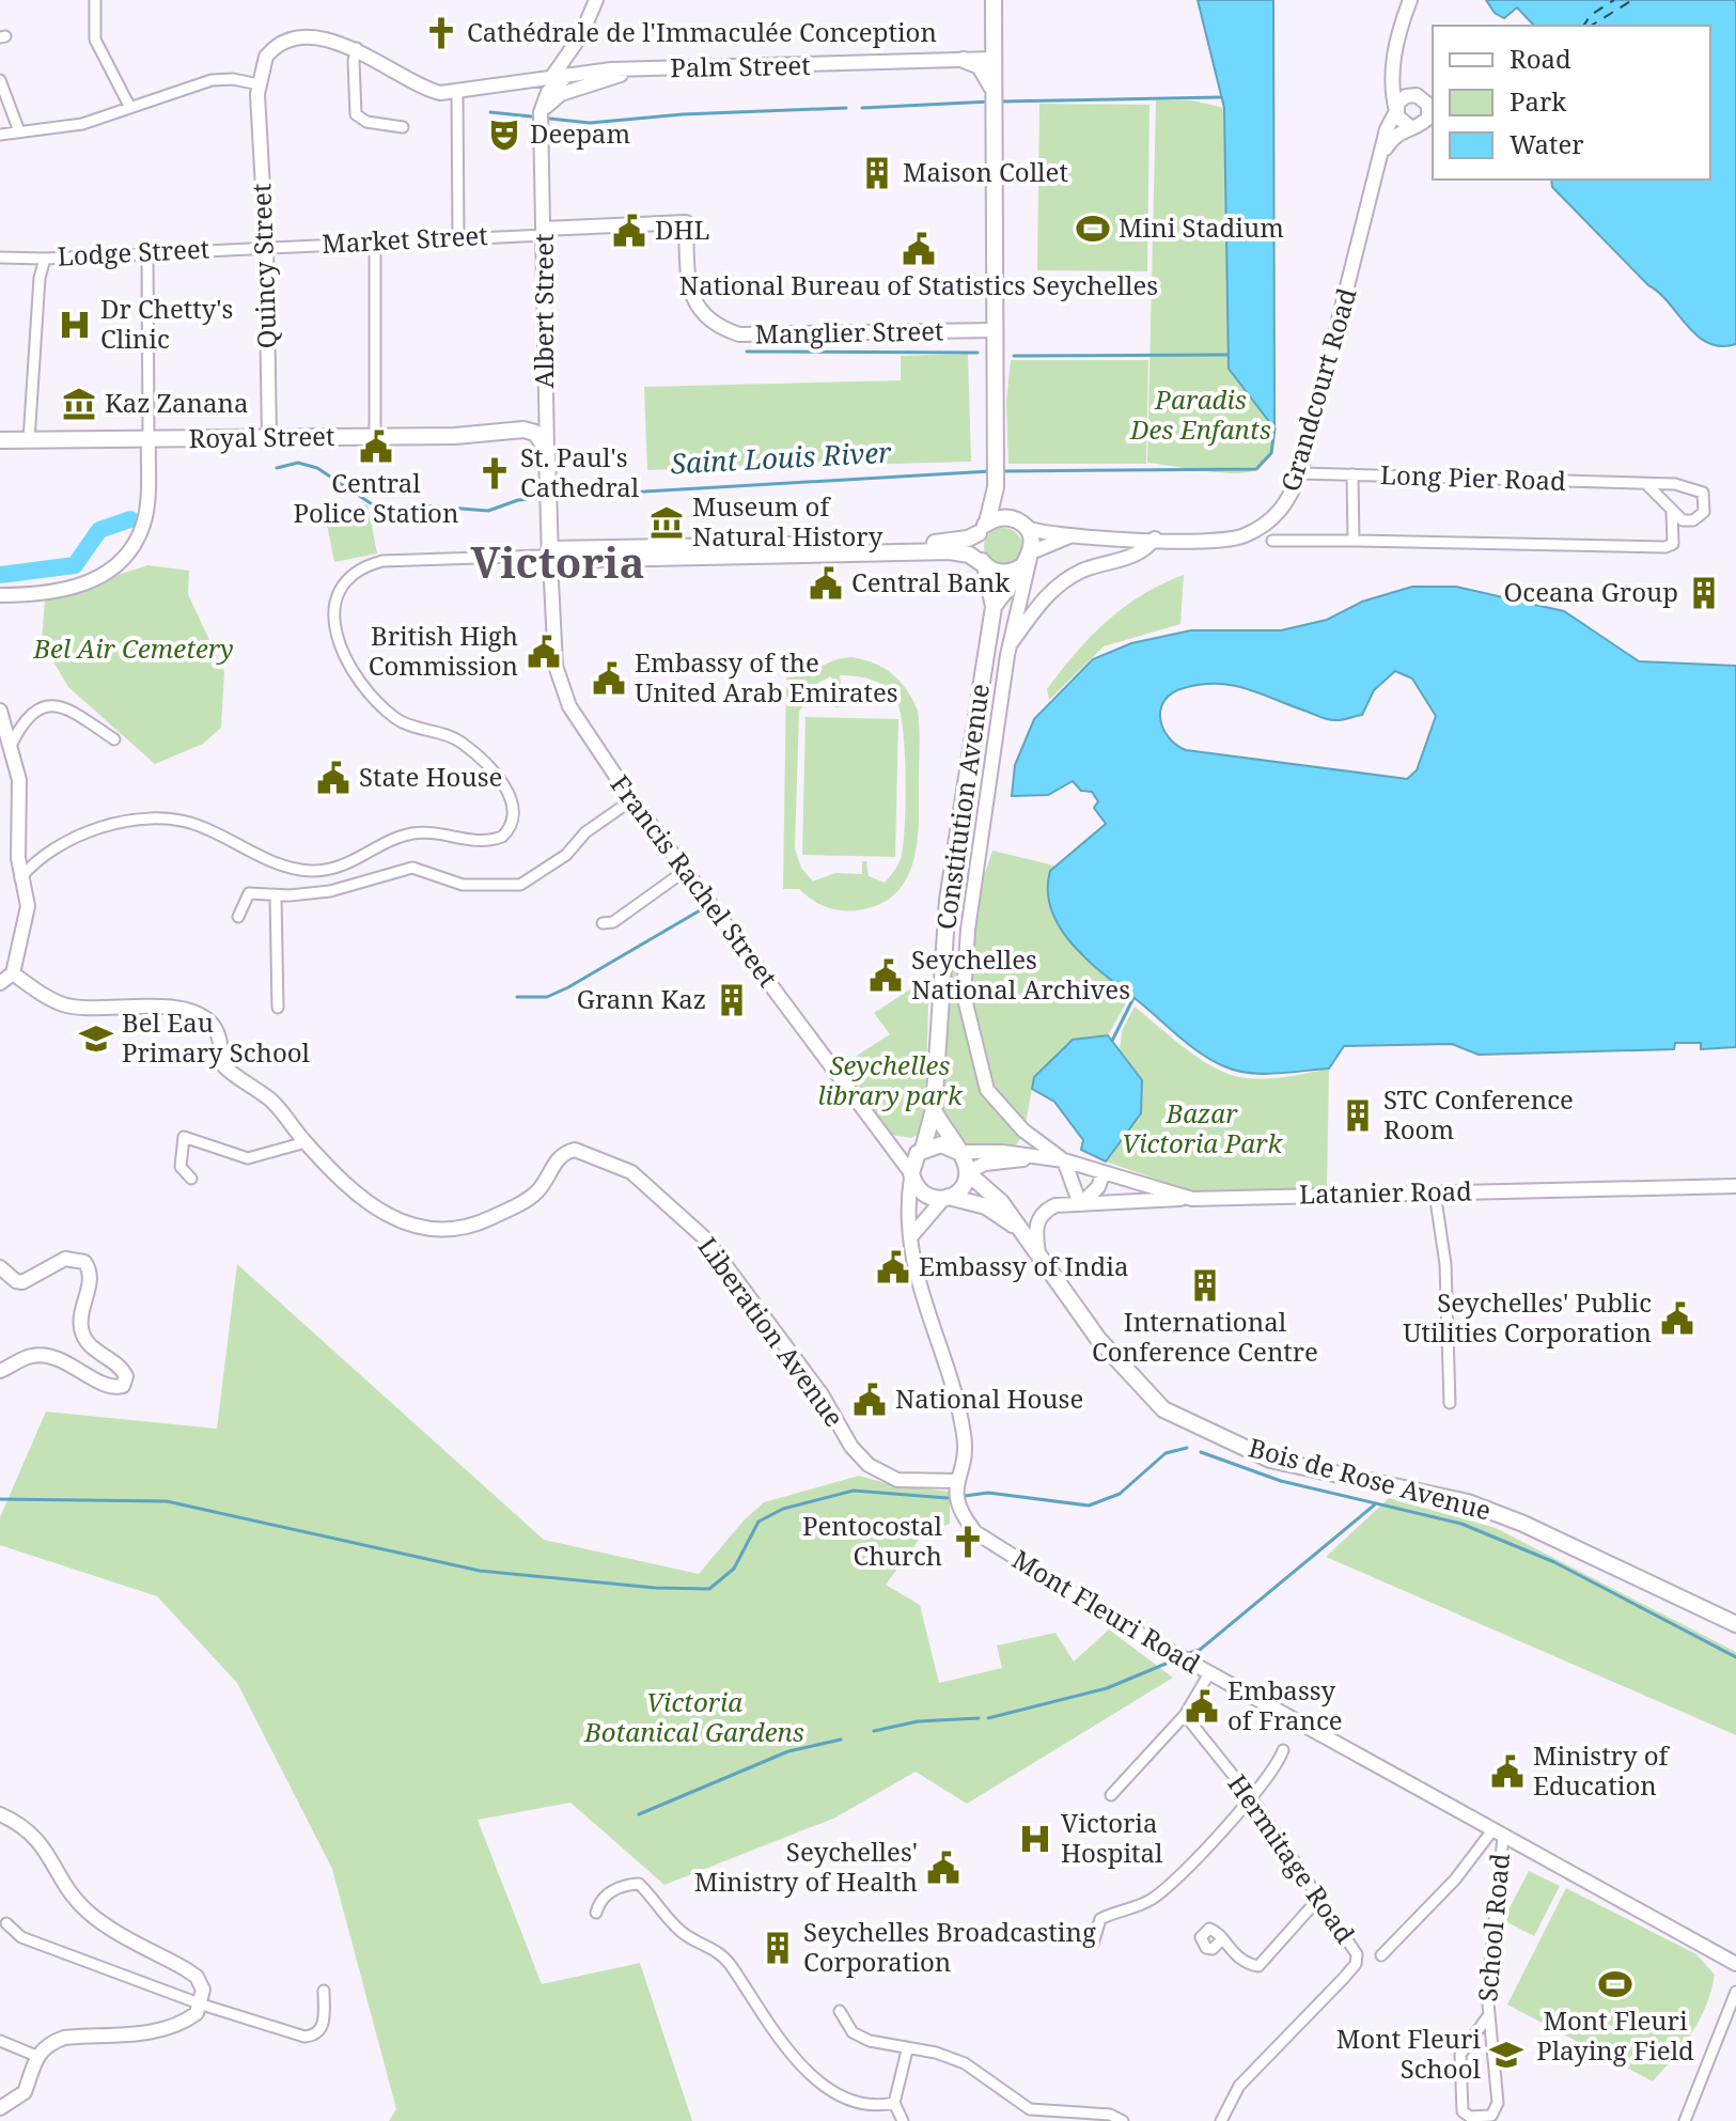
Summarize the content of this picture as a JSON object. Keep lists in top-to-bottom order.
{
  "streets": {
    "main road": [
      "Palm Street",
      "Quincy Street",
      "Albert Street",
      "Manglier Street",
      "Grandcourt Road",
      "Royal Street",
      "Constitution Avenue",
      "Francis Rachel Street",
      "Latanier Road",
      "Liberation Avenue",
      "Bois de Rose Avenue",
      "Mont Fleuri Road"
    ],
    "street": [
      "Market Street",
      "Lodge Street",
      "Long Pier Road",
      "Hermitage Road",
      "School Road"
    ]
  },
  "crossings": [
    ["Market Street", "Lodge Street"],
    ["Market Street", "Quincy Street"],
    ["Market Street", "Albert Street"],
    ["Market Street", "Manglier Street"],
    ["Lodge Street", "Quincy Street"],
    ["Quincy Street", "Royal Street"],
    ["Albert Street", "Manglier Street"],
    ["Albert Street", "Francis Rachel Street"],
    ["Grandcourt Road", "Long Pier Road"],
    ["Grandcourt Road", "Constitution Avenue"],
    ["Constitution Avenue", "Francis Rachel Street"],
    ["Constitution Avenue", "Latanier Road"],
    ["Constitution Avenue", "Bois de Rose Avenue"],
    ["Constitution Avenue", "Mont Fleuri Road"],
    ["Francis Rachel Street", "Latanier Road"],
    ["Francis Rachel Street", "Bois de Rose Avenue"],
    ["Francis Rachel Street", "Mont Fleuri Road"],
    ["Latanier Road", "Bois de Rose Avenue"],
    ["Latanier Road", "Mont Fleuri Road"],
    ["Liberation Avenue", "Mont Fleuri Road"],
    ["Bois de Rose Avenue", "Mont Fleuri Road"],
    ["Mont Fleuri Road", "School Road"]
  ],
  "districts": ["Victoria"],
  "water": ["Saint Louis River"],
  "parks": [
    "Paradis Des Enfants",
    "Bel Air Cemetery",
    "Seychelles library park",
    "Bazar Victoria Park",
    "Victoria Botanical Gardens"
  ],
  "places": {
    "church": ["Cathédrale de l'Immaculée Conception", "St. Paul's Cathedral", "Pentocostal Church"],
    "theatre": ["Deepam"],
    "building": [
      "Maison Collet",
      "Oceana Group",
      "Grann Kaz",
      "STC Conference Room",
      "International Conference Centre",
      "Seychelles Broadcasting Corporation"
    ],
    "sports": ["Mini Stadium", "Mont Fleuri Playing Field"],
    "public building": [
      "DHL",
      "National Bureau of Statistics Seychelles",
      "Central Police Station",
      "Central Bank",
      "British High Commission",
      "Embassy of the United Arab Emirates",
      "State House",
      "Seychelles National Archives",
      "Embassy of India",
      "Seychelles' Public Utilities Corporation",
      "National House",
      "Embassy of France",
      "Ministry of Education",
      "Seychelles' Ministry of Health"
    ],
    "hospital": ["Dr Chetty's Clinic", "Victoria Hospital"],
    "museum": ["Kaz Zanana", "Museum of Natural History"],
    "school or university": ["Bel Eau Primary School", "Mont Fleuri School"]
  },
  "legend": ["Road", "Park", "Water"]
}
